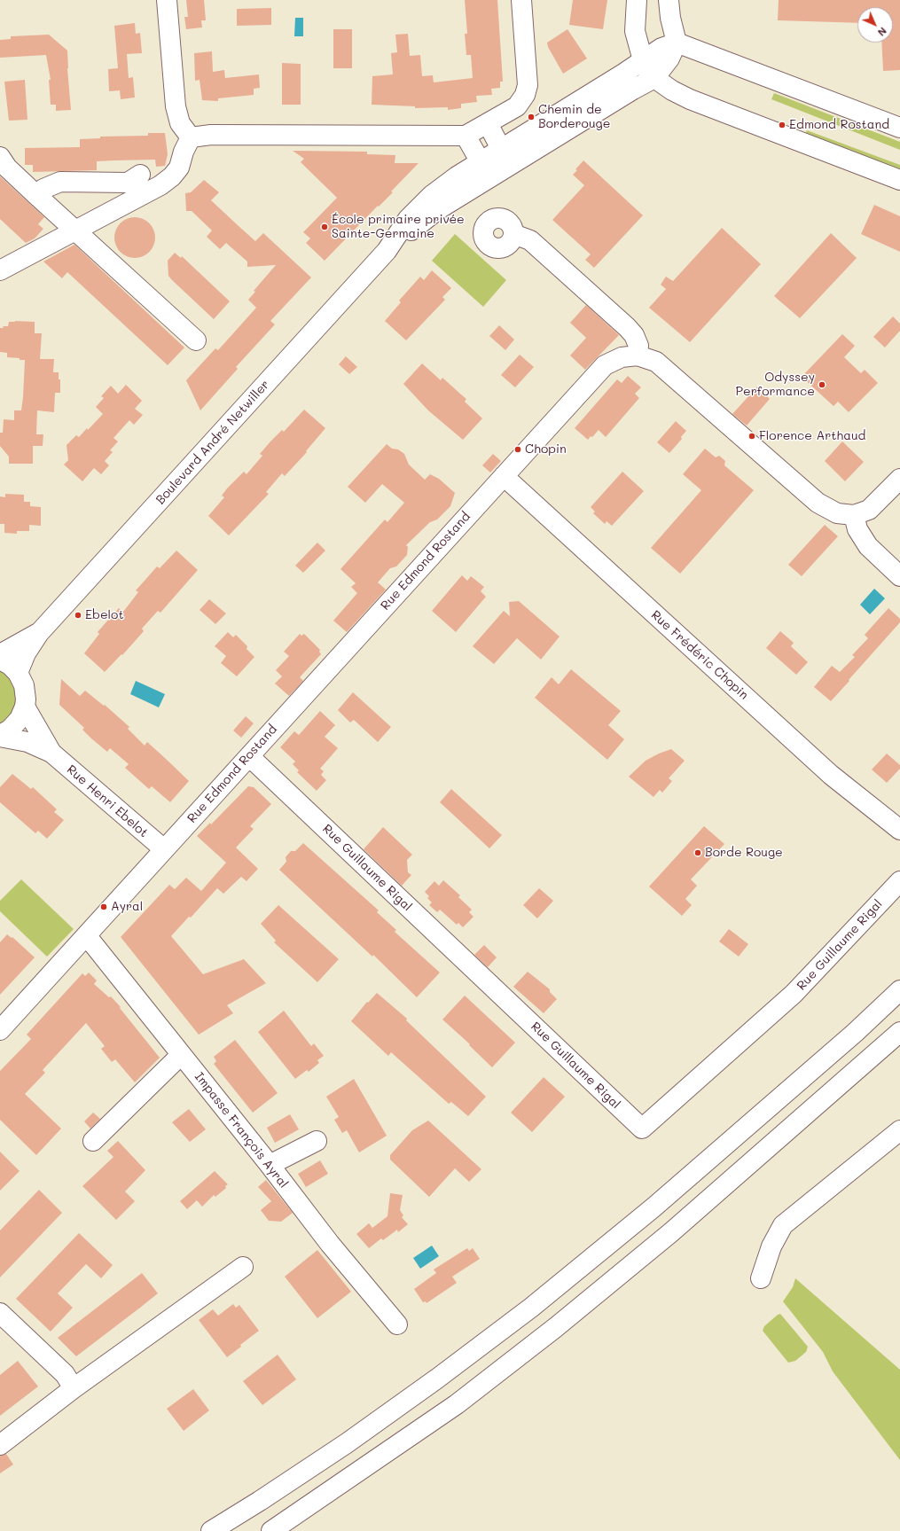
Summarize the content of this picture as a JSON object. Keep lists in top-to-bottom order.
{
  "streets": {
    "main road": [
      "Boulevard André Netwiller",
      "Rue Edmond Rostand",
      "Rue Frédéric Chopin",
      "Rue Henri Ebelot",
      "Rue Guillaume Rigal",
      "Impasse François Ayral"
    ]
  },
  "crossings": [
    ["Rue Edmond Rostand", "Rue Frédéric Chopin"],
    ["Rue Edmond Rostand", "Rue Henri Ebelot"],
    ["Rue Edmond Rostand", "Rue Guillaume Rigal"],
    ["Rue Edmond Rostand", "Impasse François Ayral"]
  ],
  "places": [
    "Chemin de Borderouge",
    "Edmond Rostand",
    "École primaire privée Sainte-Germaine",
    "Odyssey Performance",
    "Florence Arthaud",
    "Chopin",
    "Ebelot",
    "Borde Rouge",
    "Ayral"
  ],
  "north": "bottom right"
}
